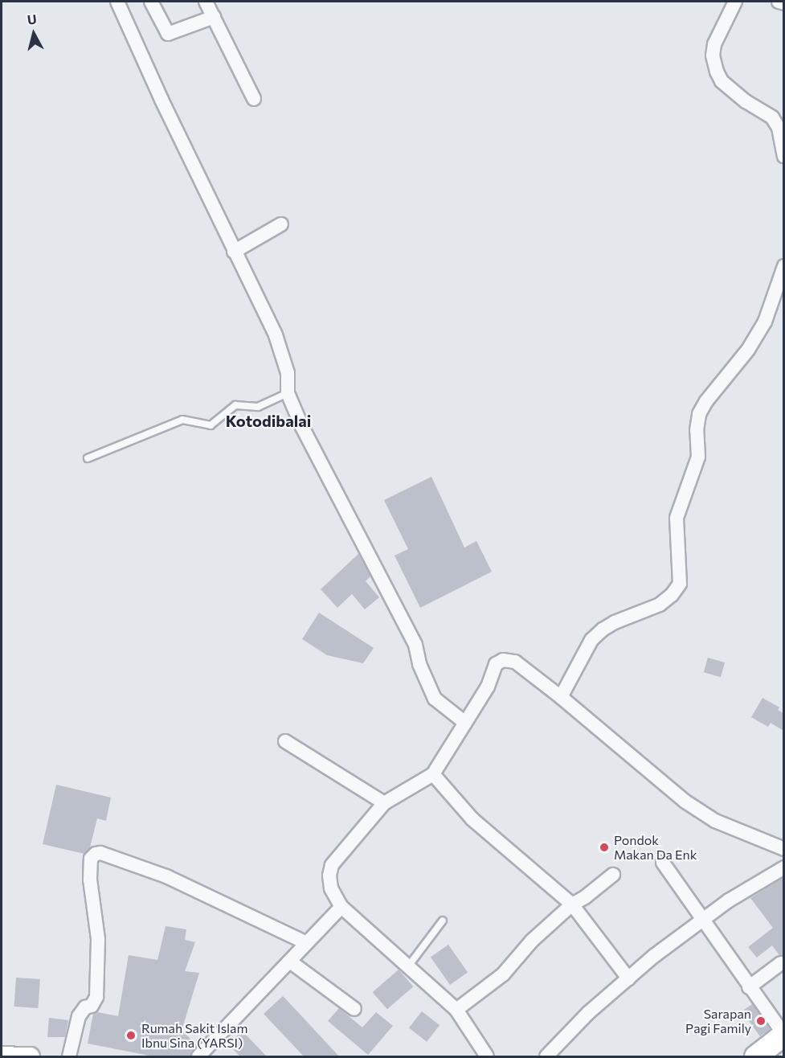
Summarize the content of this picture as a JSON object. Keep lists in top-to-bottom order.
{
  "districts": ["Kotodibalai"],
  "places": ["Pondok Makan Da Enk", "Sarapan Pagi Family", "Rumah Sakit Islam Ibnu Sina (YARSI)"],
  "north": "top"
}
